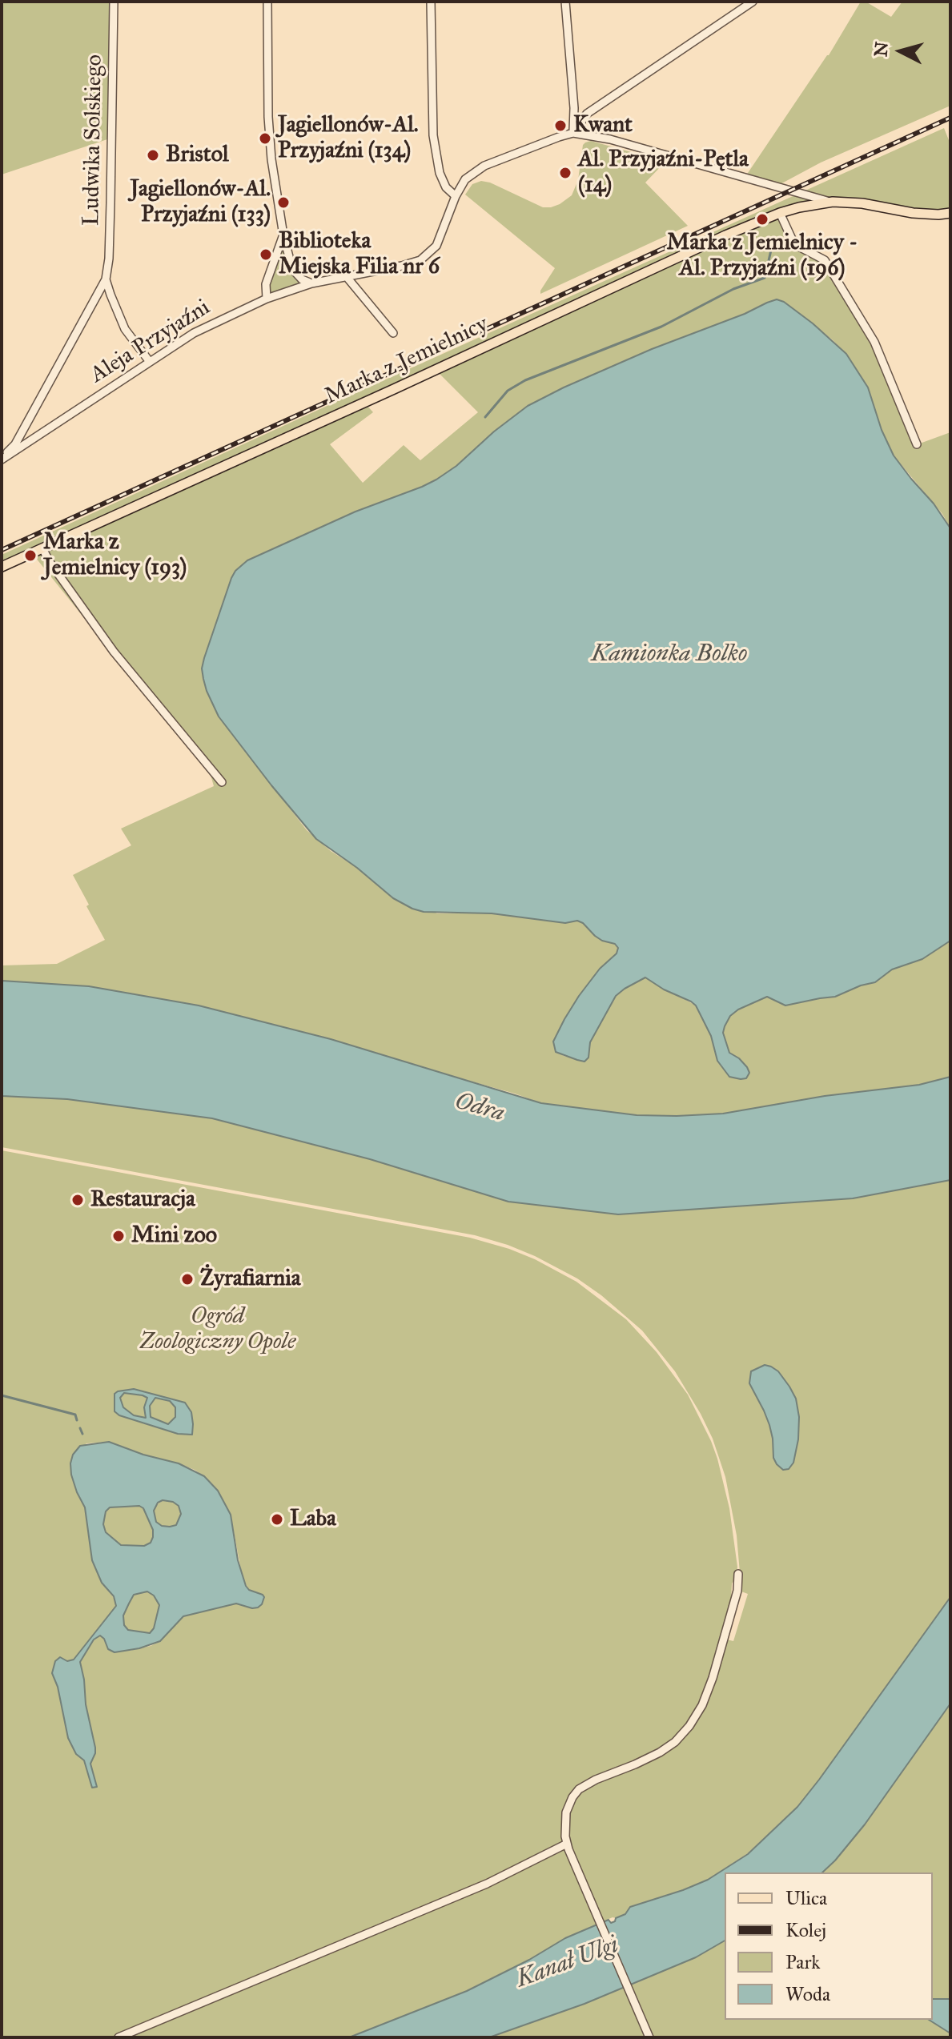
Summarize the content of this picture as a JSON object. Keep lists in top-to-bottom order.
{
  "streets": {
    "main road": ["Aleja Przyjaźni", "Marka z Jemielnicy"],
    "street": ["Ludwika Solskiego"]
  },
  "crossings": [
    ["Ludwika Solskiego", "Aleja Przyjaźni"],
    ["Aleja Przyjaźni", "Marka z Jemielnicy"]
  ],
  "water": ["Kamionka Bolko", "Odra", "Kanał Ulgi"],
  "parks": ["Ogród Zoologiczny Opole"],
  "places": [
    "Kwant",
    "Jagiellonów-Al. Przyjaźni (134)",
    "Bristol",
    "Al. Przyjaźni-Pętla (14)",
    "Jagiellonów-Al. Przyjaźni (133)",
    "Marka z Jemielnicy - Al. Przyjaźni (196)",
    "Biblioteka Miejska Filia nr 6",
    "Marka z Jemielnicy (193)",
    "Restauracja",
    "Mini zoo",
    "Żyrafiarnia",
    "Laba"
  ],
  "legend": [
    "Ulica",
    "Kolej",
    "Park",
    "Woda"
  ],
  "north": "left"
}
